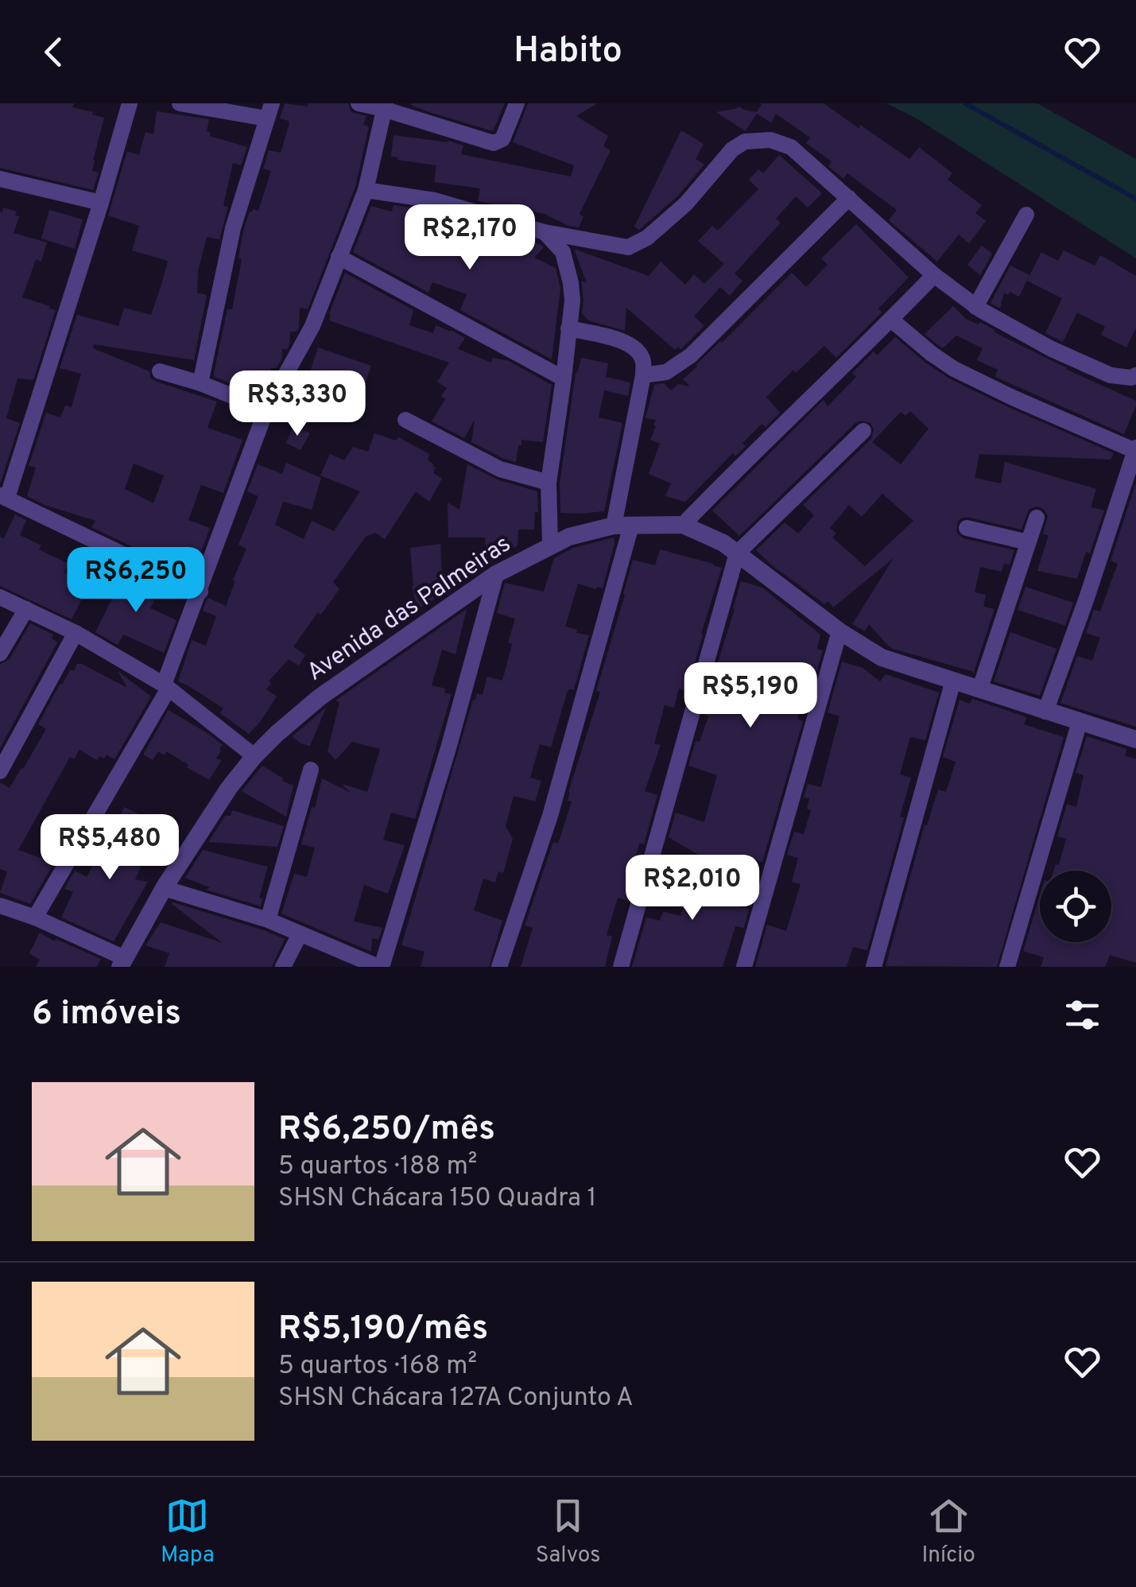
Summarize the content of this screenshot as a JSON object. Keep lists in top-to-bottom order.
{
  "streets": {
    "street": ["Avenida das Palmeiras"]
  },
  "page": {
    "header": "Habito",
    "price": [
      "R$2,170",
      "R$3,330",
      "R$6,250",
      "R$5,190",
      "R$5,480",
      "R$2,010"
    ],
    "heading": "6 imóveis",
    "list": [
      {
        "name": "R$6,250/mês",
        "note": "5 quartos · 188 m² · SHSN Chácara 150 Quadra 1"
      },
      {
        "name": "R$5,190/mês",
        "note": "5 quartos · 168 m² · SHSN Chácara 127A Conjunto A"
      }
    ],
    "tabs": ["Mapa", "Salvos", "Início"]
  }
}
